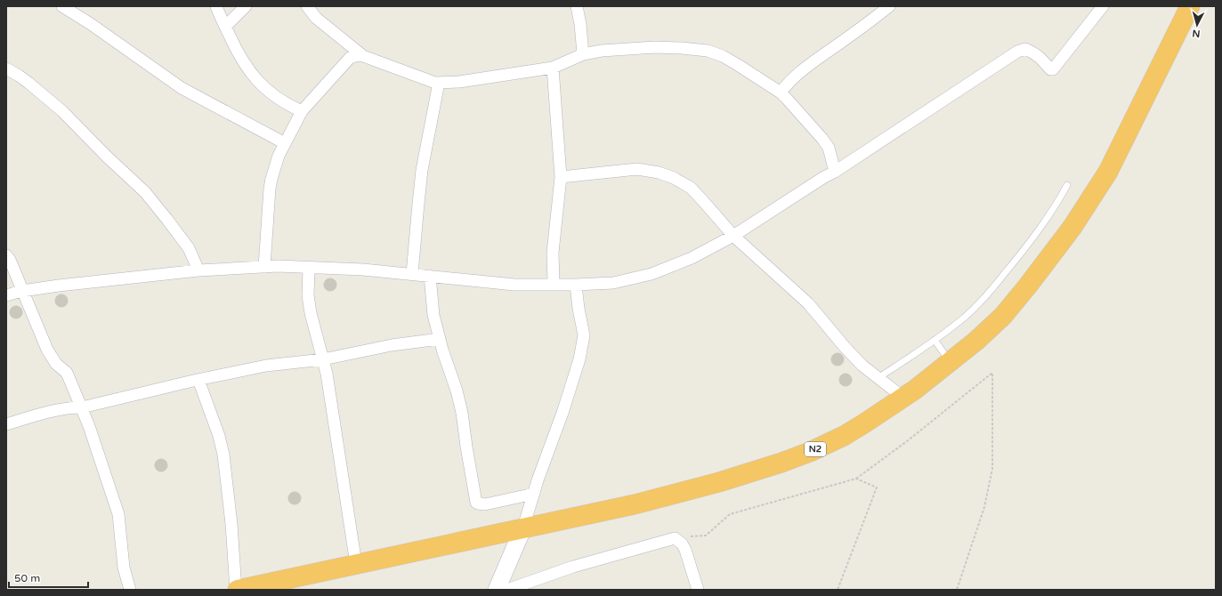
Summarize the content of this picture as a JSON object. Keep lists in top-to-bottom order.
{
  "streets": {
    "highway": ["N2"]
  },
  "scale_bar": "50 m",
  "north": "bottom"
}
